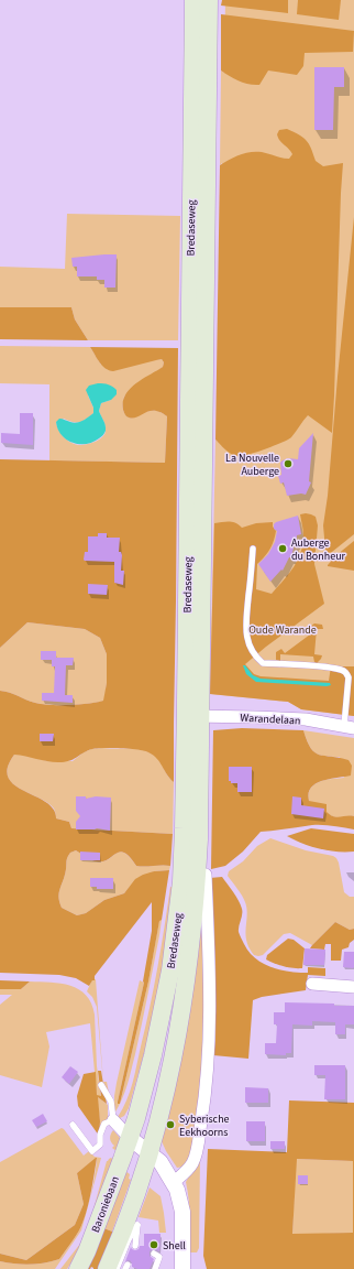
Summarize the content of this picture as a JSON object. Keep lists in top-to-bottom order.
{
  "streets": {
    "main road": ["Bredaseweg", "Baroniebaan"],
    "street": ["Warandelaan"]
  },
  "crossings": [
    ["Bredaseweg", "Warandelaan"],
    ["Bredaseweg", "Baroniebaan"]
  ],
  "parks": ["Oude Warande"],
  "places": [
    "La Nouvelle Auberge",
    "Auberge du Bonheur",
    "Syberische Eekhoorns",
    "Shell"
  ]
}
